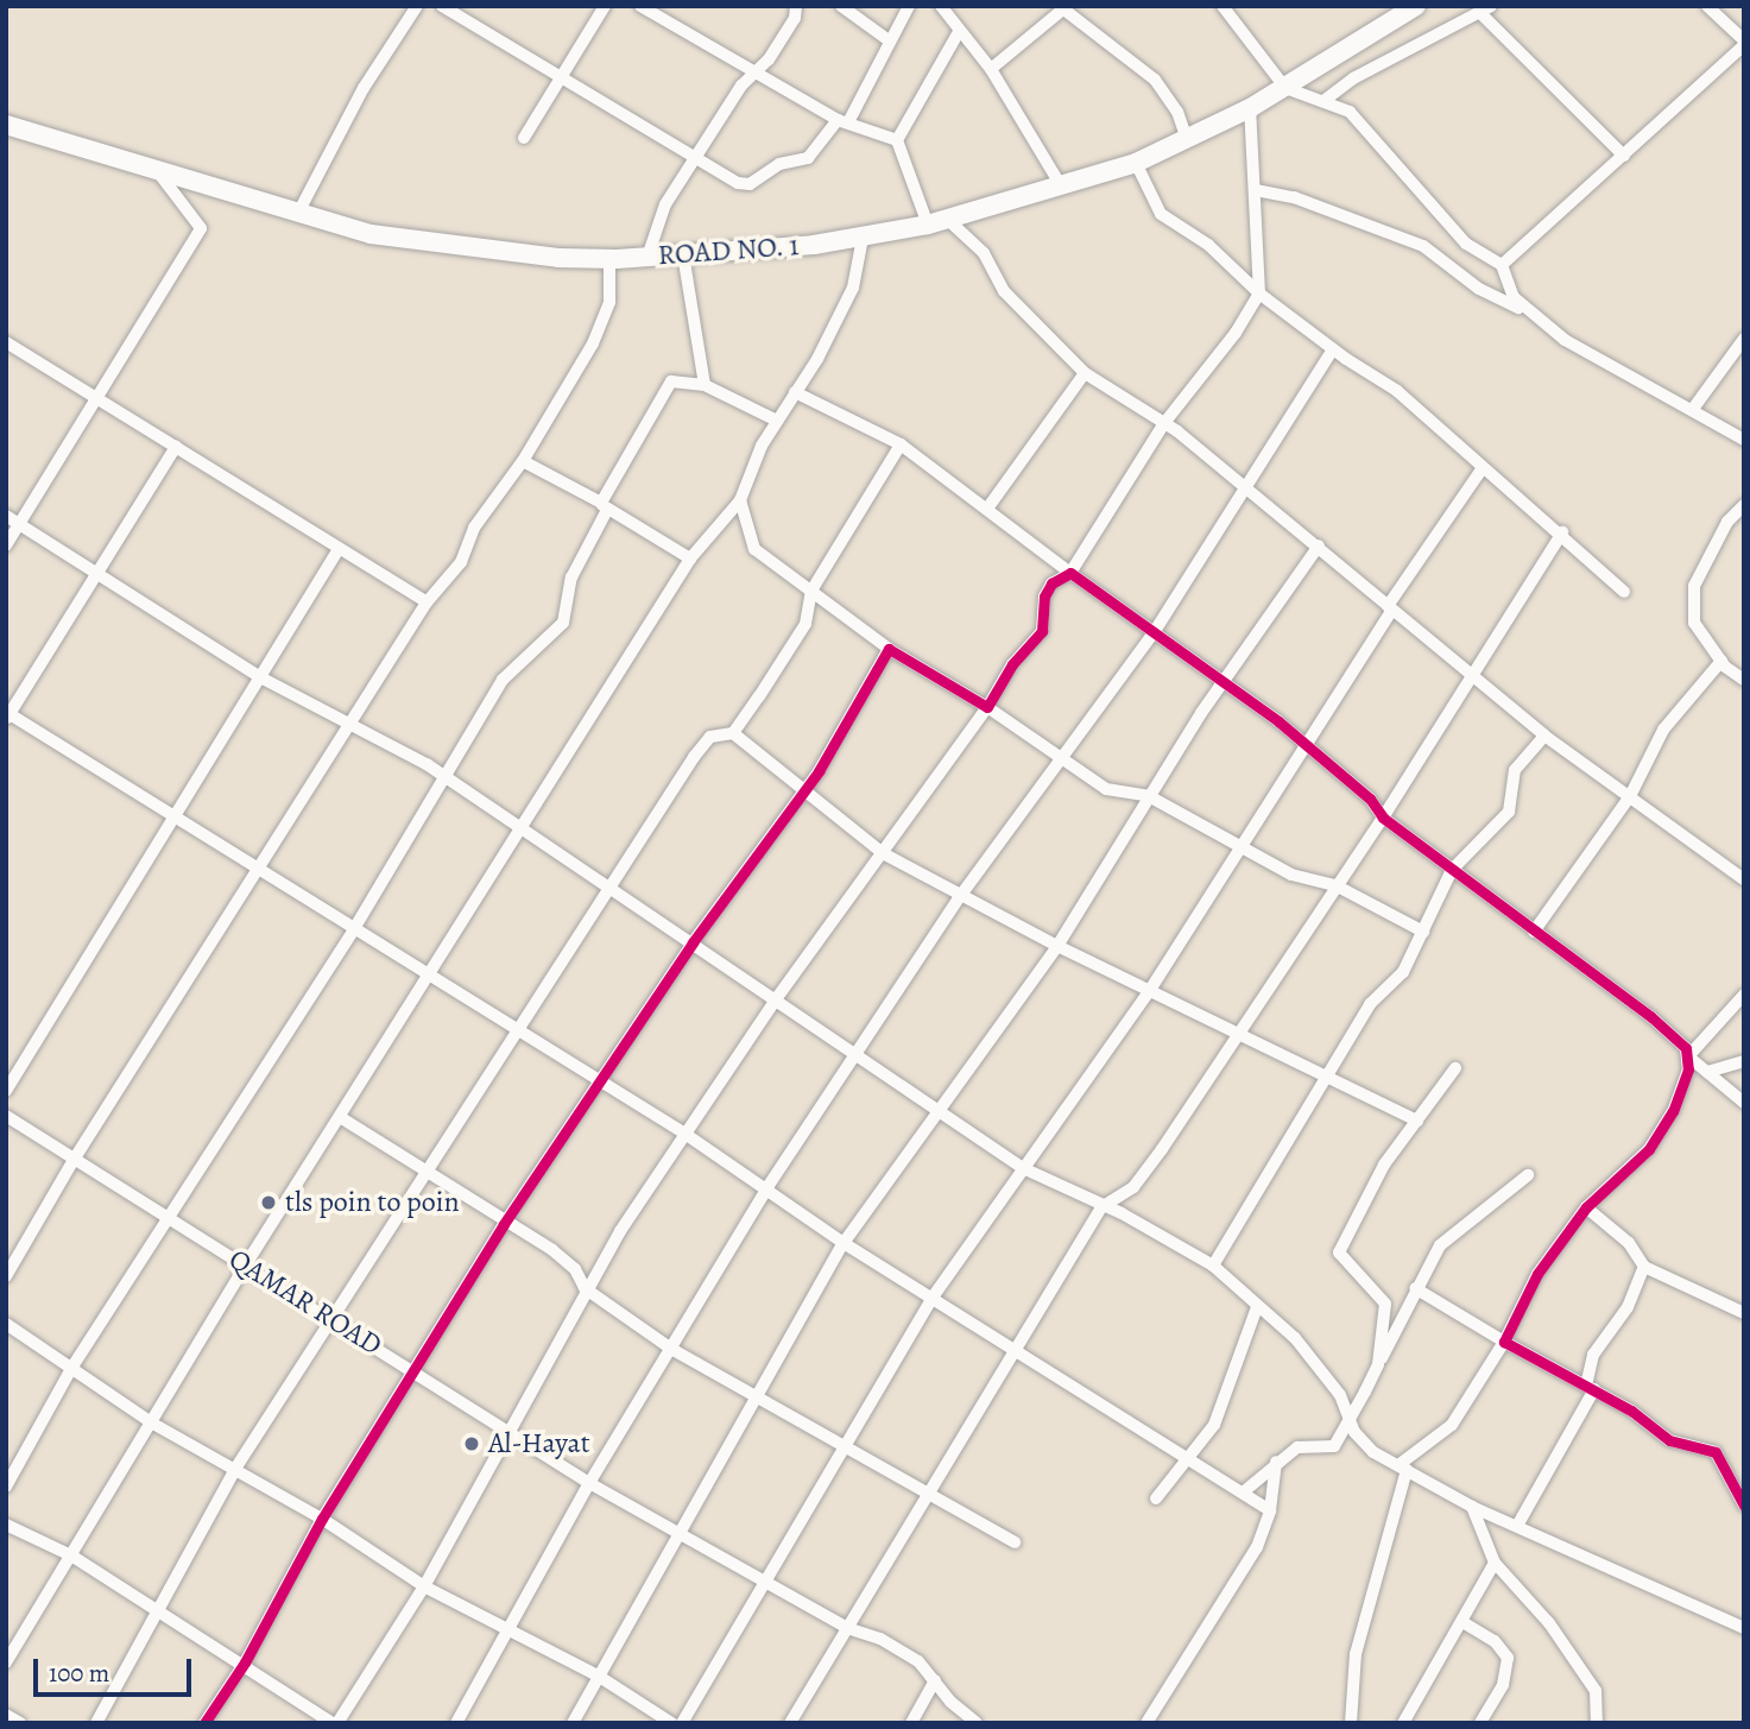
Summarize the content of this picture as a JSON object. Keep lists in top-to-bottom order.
{
  "streets": {
    "highway": ["ROAD NO. 1"],
    "street": ["QAMAR ROAD"]
  },
  "places": ["tls poin to poin", "Al-Hayat"],
  "scale_bar": "100 m"
}
